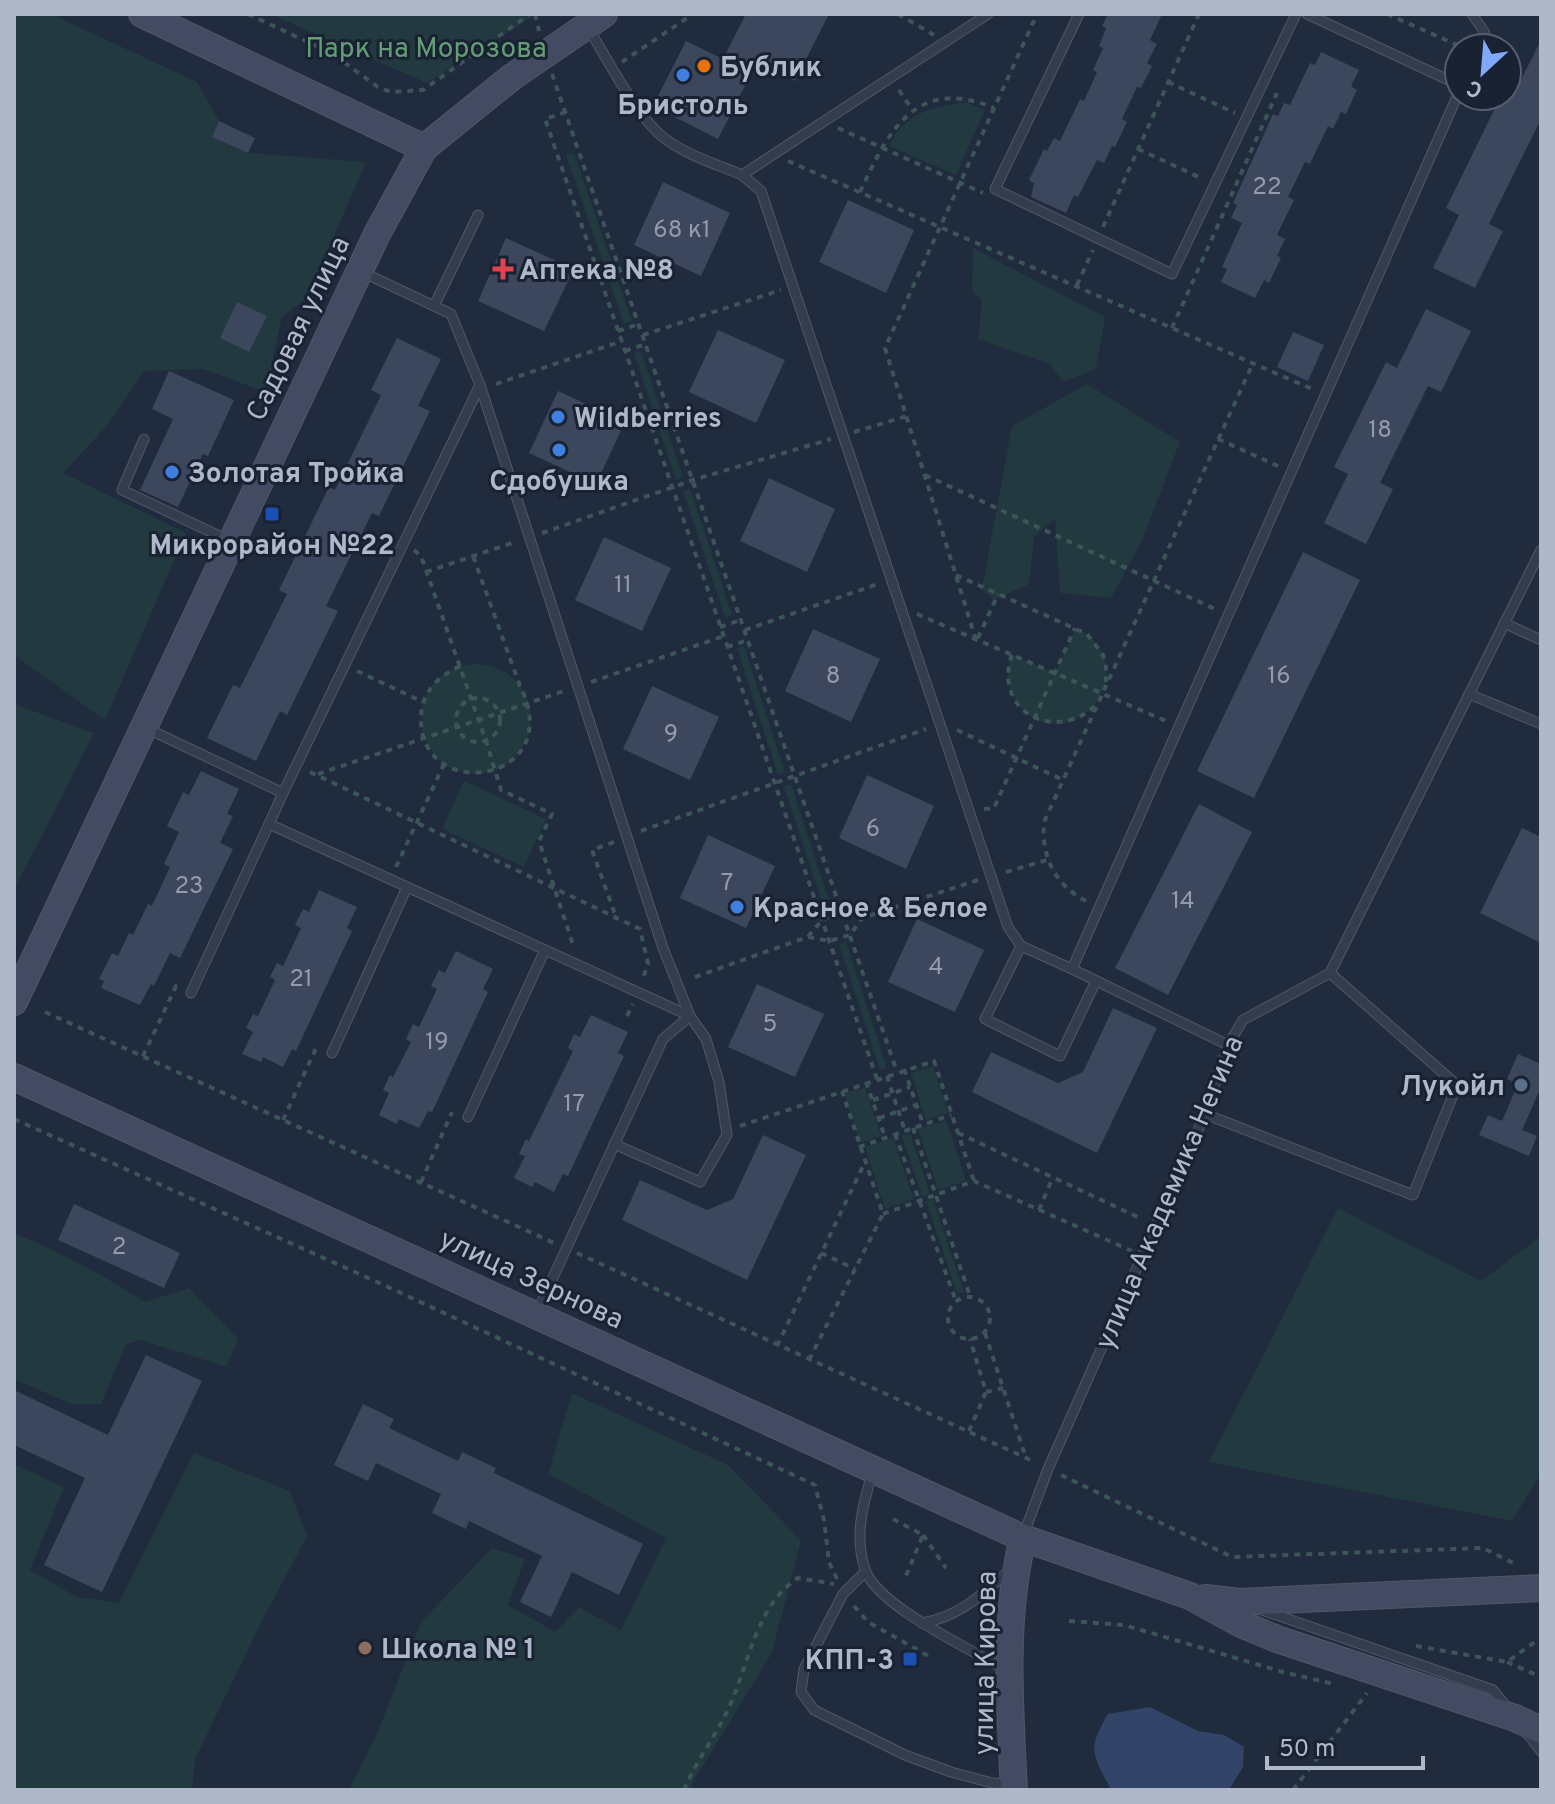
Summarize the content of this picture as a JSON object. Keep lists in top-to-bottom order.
{
  "streets": {
    "main road": ["Садовая улица", "улица Зернова", "улица Кирова"],
    "lane": ["улица Академика Негина"]
  },
  "crossings": [
    ["улица Академика Негина", "улица Зернова"],
    ["улица Академика Негина", "улица Кирова"],
    ["улица Зернова", "улица Кирова"]
  ],
  "parks": ["Парк на Морозова"],
  "places": {
    "other": [
      "Бублик",
      "Бристоль",
      "Wildberries",
      "Сдобушка",
      "Золотая Тройка",
      "Красное & Белое",
      "Лукойл",
      "Школа № 1"
    ],
    "health": ["Аптека №8"],
    "transit": ["Микрорайон №22", "КПП-3"]
  },
  "house_numbers": [
    "22",
    "68 к1",
    "18",
    "11",
    "8",
    "16",
    "9",
    "6",
    "7",
    "23",
    "14",
    "4",
    "21",
    "5",
    "19",
    "17",
    "2"
  ],
  "scale_bar": "50 m",
  "north": "bottom left"
}
